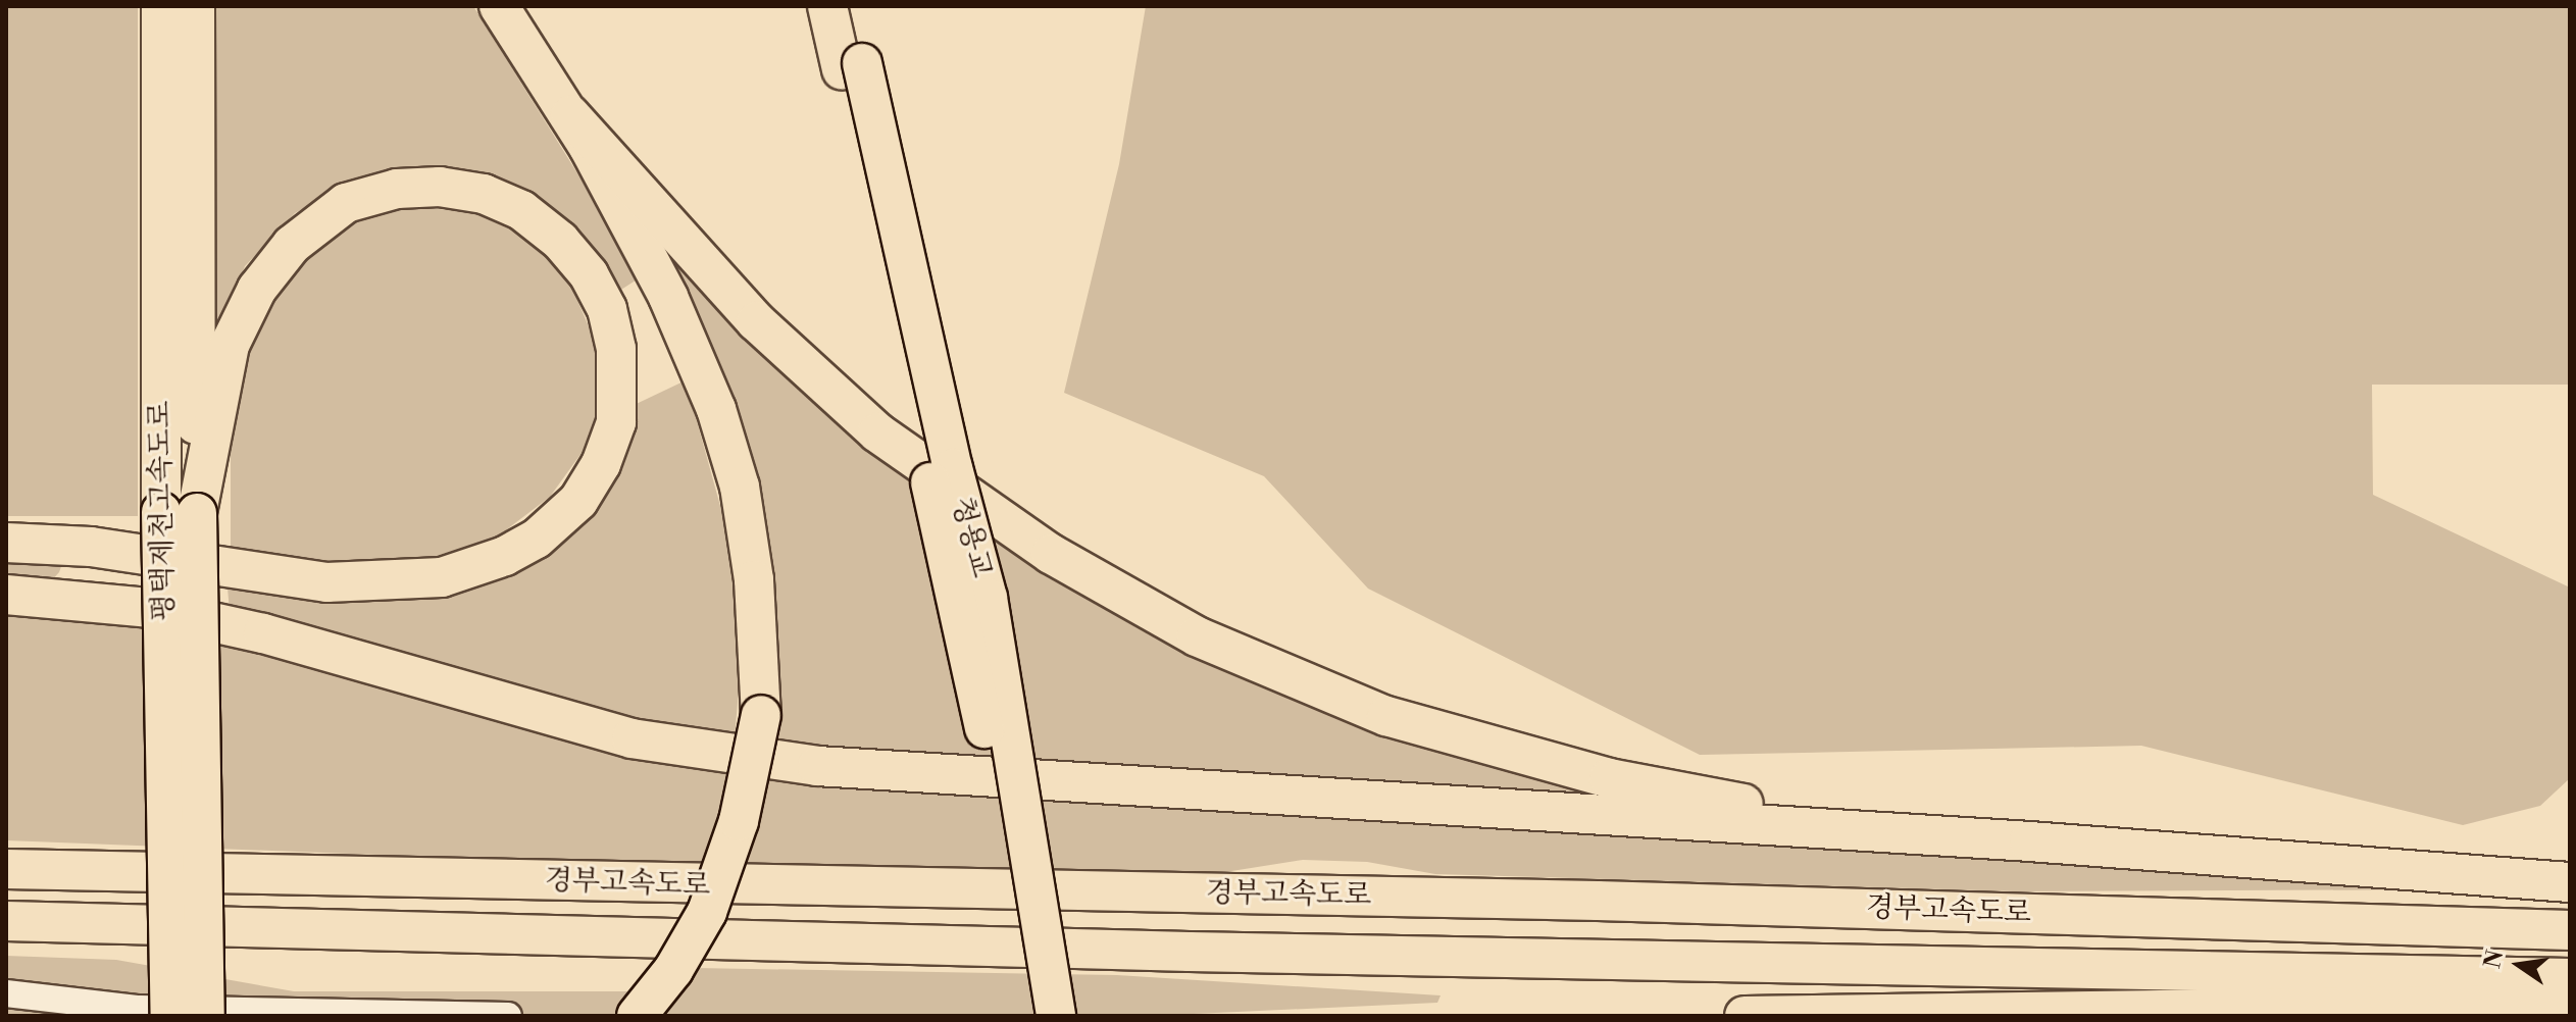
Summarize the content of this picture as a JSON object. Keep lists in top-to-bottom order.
{
  "streets": {
    "highway": ["평택제천고속도로", "청용교", "경부고속도로"]
  },
  "north": "left"
}
